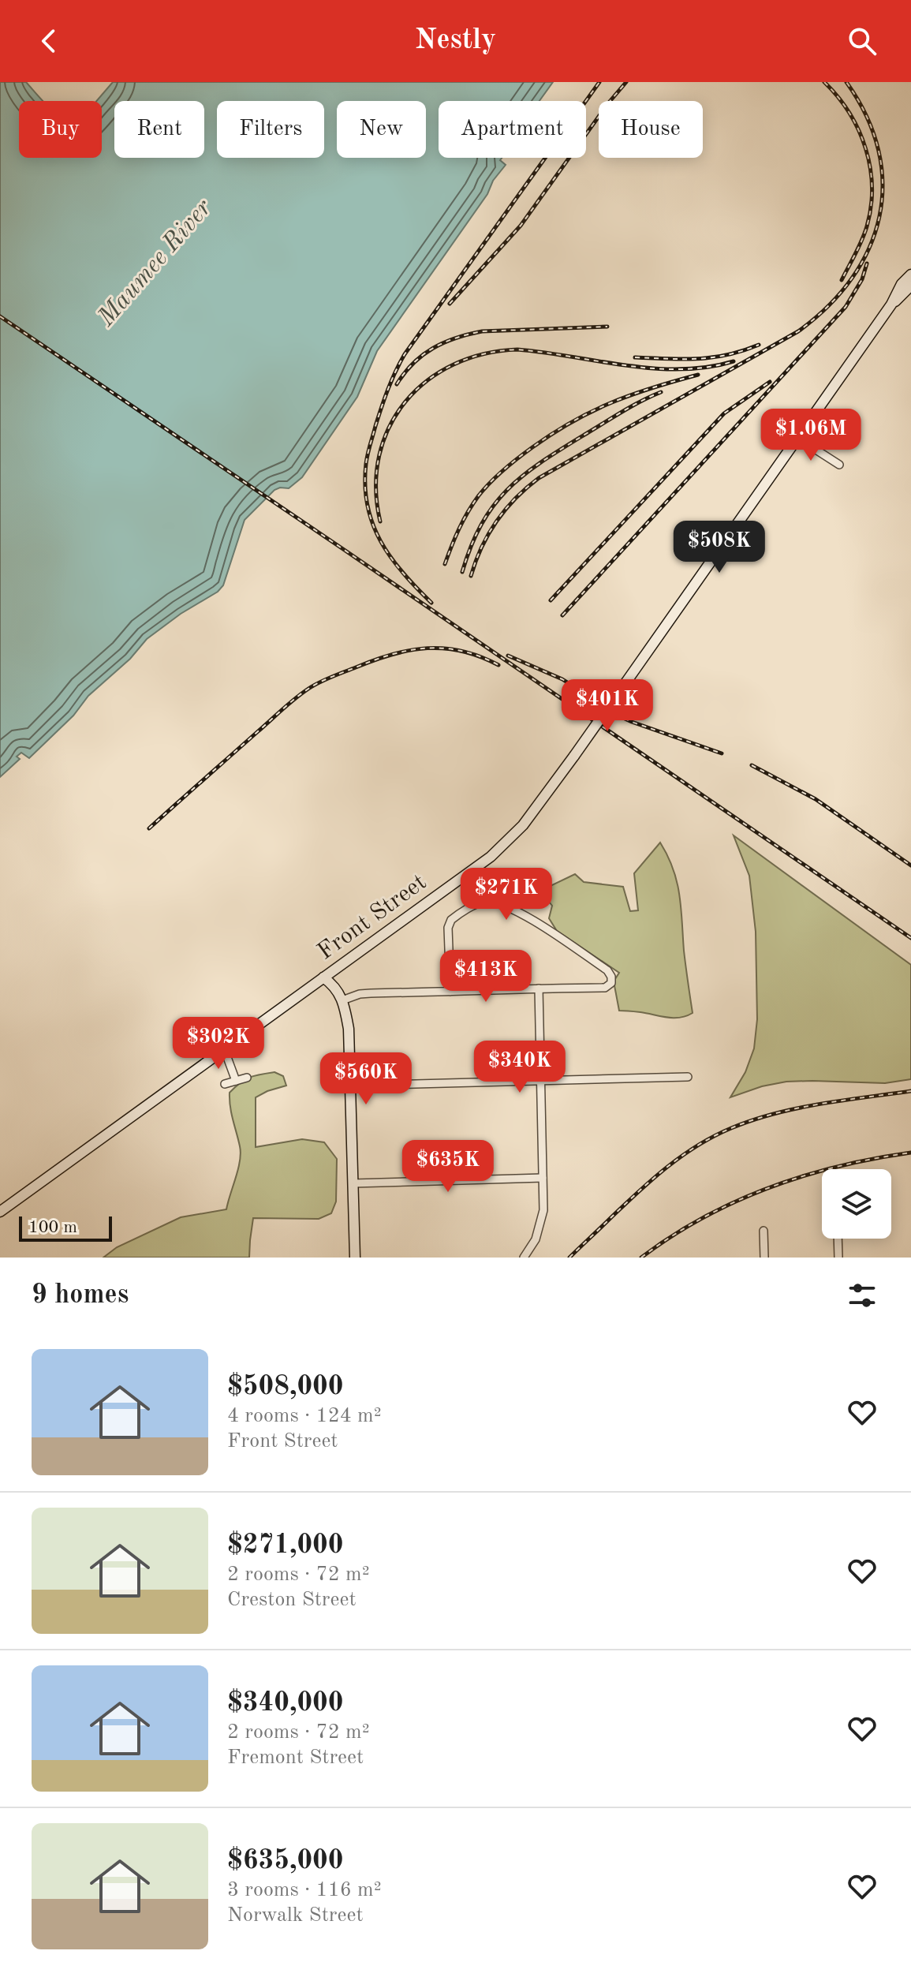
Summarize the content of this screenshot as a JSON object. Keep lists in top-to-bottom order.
{
  "streets": {
    "street": ["Front Street"]
  },
  "water": ["Maumee River"],
  "scale_bar": "100 m",
  "page": {
    "header": "Nestly",
    "chip": [
      "Buy",
      "Rent",
      "Filters",
      "New",
      "Apartment",
      "House"
    ],
    "price": [
      "$1.06M",
      "$508K",
      "$401K",
      "$271K",
      "$413K",
      "$302K",
      "$340K",
      "$560K",
      "$635K"
    ],
    "scale": "100 m",
    "heading": "9 homes",
    "list": [
      {
        "name": "$508,000",
        "note": "4 rooms · 124 m² · Front Street"
      },
      {
        "name": "$271,000",
        "note": "2 rooms · 72 m² · Creston Street"
      },
      {
        "name": "$340,000",
        "note": "2 rooms · 72 m² · Fremont Street"
      },
      {
        "name": "$635,000",
        "note": "3 rooms · 116 m² · Norwalk Street"
      }
    ]
  }
}
